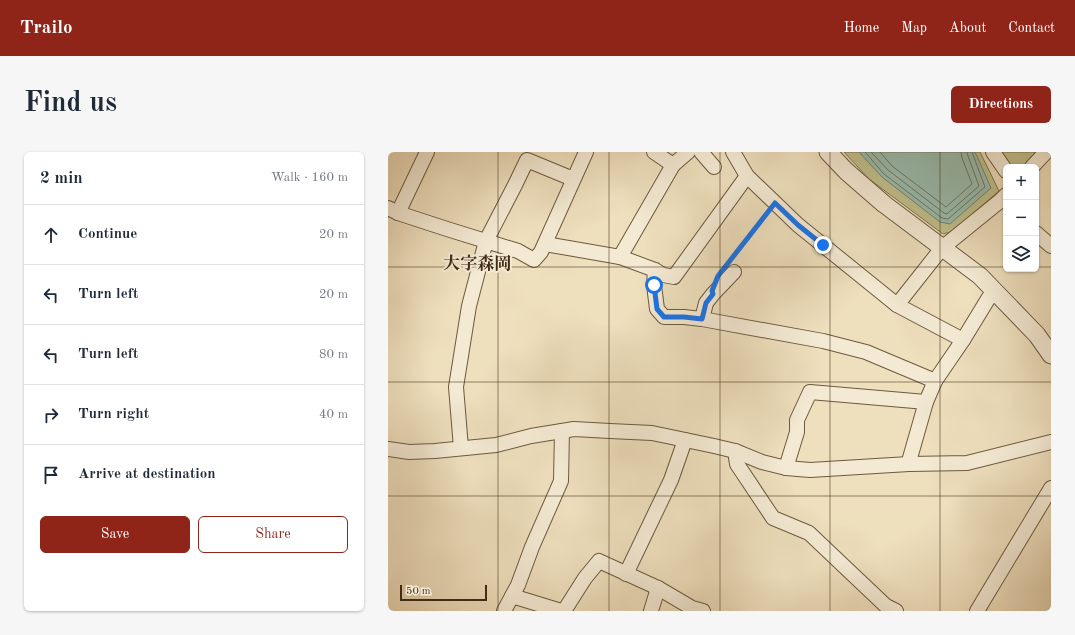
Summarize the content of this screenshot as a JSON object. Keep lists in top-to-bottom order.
{
  "districts": ["大字森岡"],
  "scale_bar": "50 m",
  "page": {
    "header": "Trailo",
    "nav": [
      "Home",
      "Map",
      "About",
      "Contact"
    ],
    "buttons": [
      "Directions",
      ["Save", "Share"]
    ],
    "title": "Find us",
    "heading": ["2 min", "Walk · 160 m"],
    "map_buttons": ["+", "−"],
    "list": [
      ["Continue", "20 m"],
      ["Turn left", "20 m"],
      ["Turn left", "80 m"],
      ["Turn right", "40 m"],
      "Arrive at destination"
    ],
    "scale": "50 m"
  }
}
